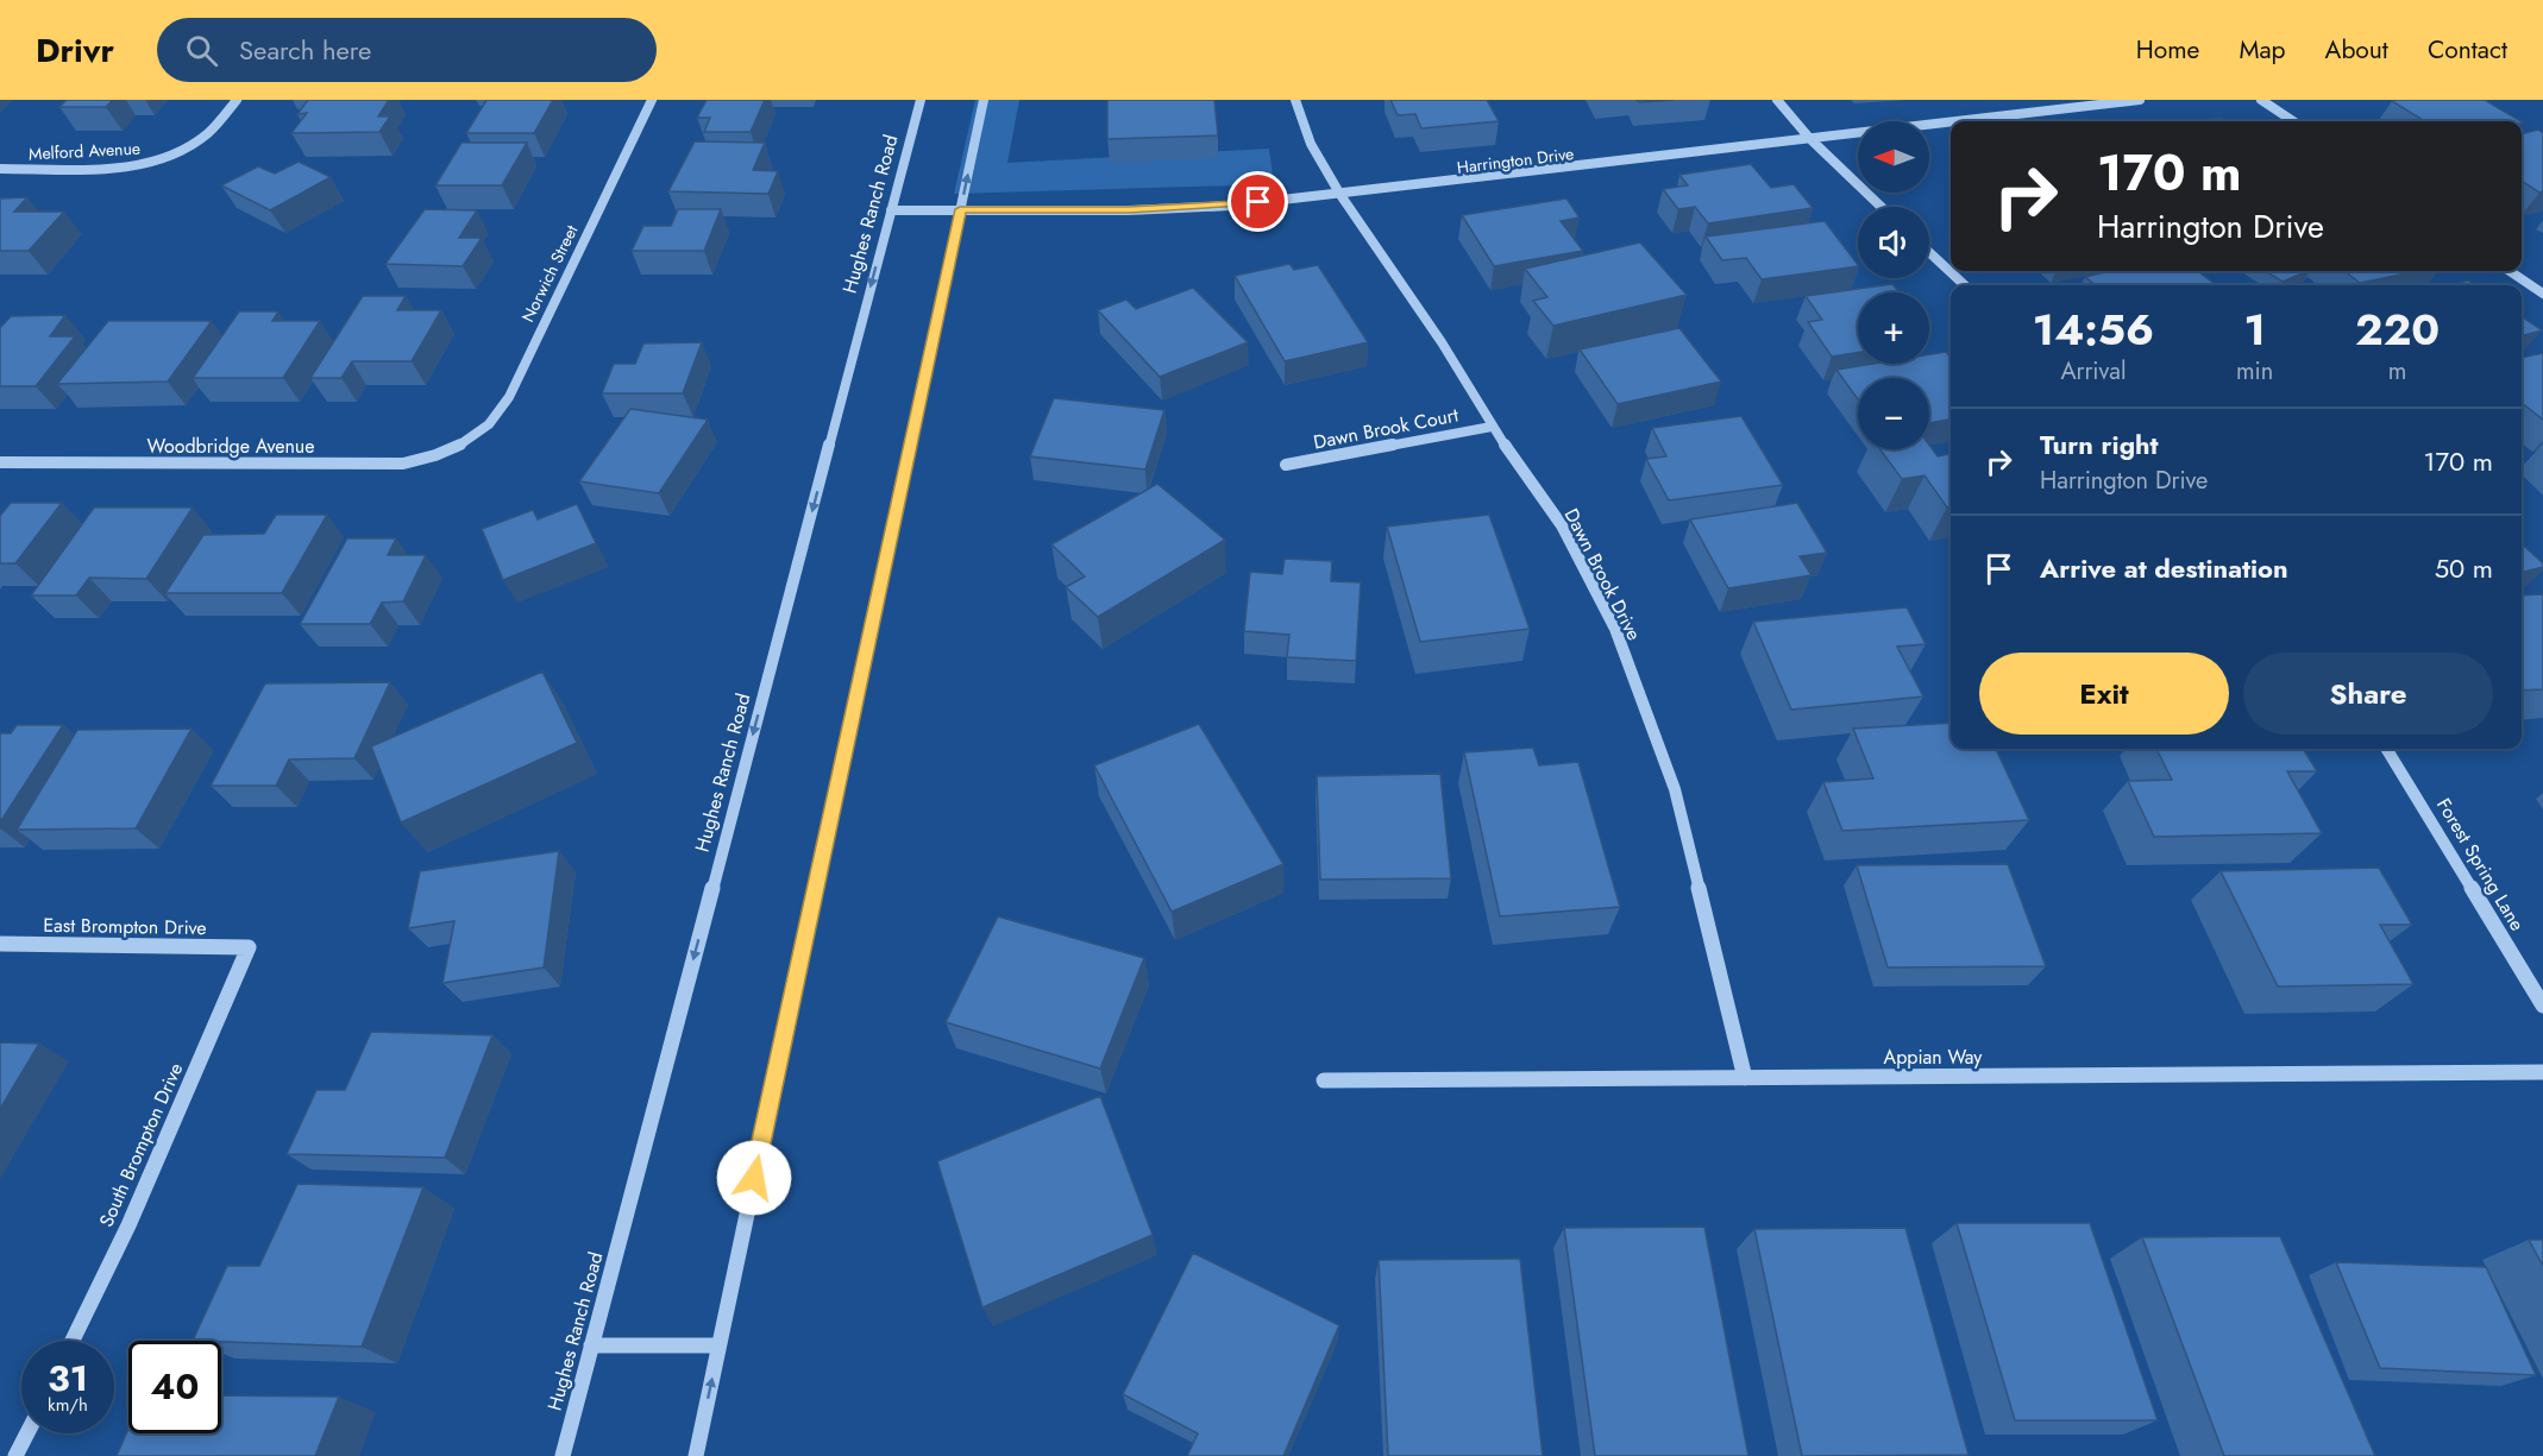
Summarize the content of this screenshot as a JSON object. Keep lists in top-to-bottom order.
{
  "streets": {
    "street": [
      "Melford Avenue",
      "Harrington Drive",
      "Hughes Ranch Road",
      "Norwich Street",
      "Dawn Brook Court",
      "Woodbridge Avenue",
      "Dawn Brook Drive",
      "Forest Spring Lane",
      "East Brompton Drive",
      "Appian Way",
      "South Brompton Drive"
    ]
  },
  "crossings": [
    ["Harrington Drive", "Hughes Ranch Road"],
    ["Harrington Drive", "Dawn Brook Drive"],
    ["Norwich Street", "Woodbridge Avenue"],
    ["Dawn Brook Court", "Dawn Brook Drive"],
    ["Dawn Brook Drive", "Appian Way"],
    ["East Brompton Drive", "South Brompton Drive"]
  ],
  "north": "left",
  "page": {
    "header": "Drivr",
    "search": "Search here",
    "nav": [
      "Home",
      "Map",
      "About",
      "Contact"
    ],
    "map_buttons": ["+", "−"],
    "turn": ["170 m", "Harrington Drive"],
    "eta": [
      "14:56",
      "Arrival",
      "1",
      "min",
      "220",
      "m"
    ],
    "list": [
      {
        "name": "Turn right",
        "note": "Harrington Drive",
        "value": "170 m"
      },
      {
        "name": "Arrive at destination",
        "value": "50 m"
      }
    ],
    "buttons": ["Exit", "Share"],
    "speed": "31 km/h",
    "limit": "40"
  }
}
